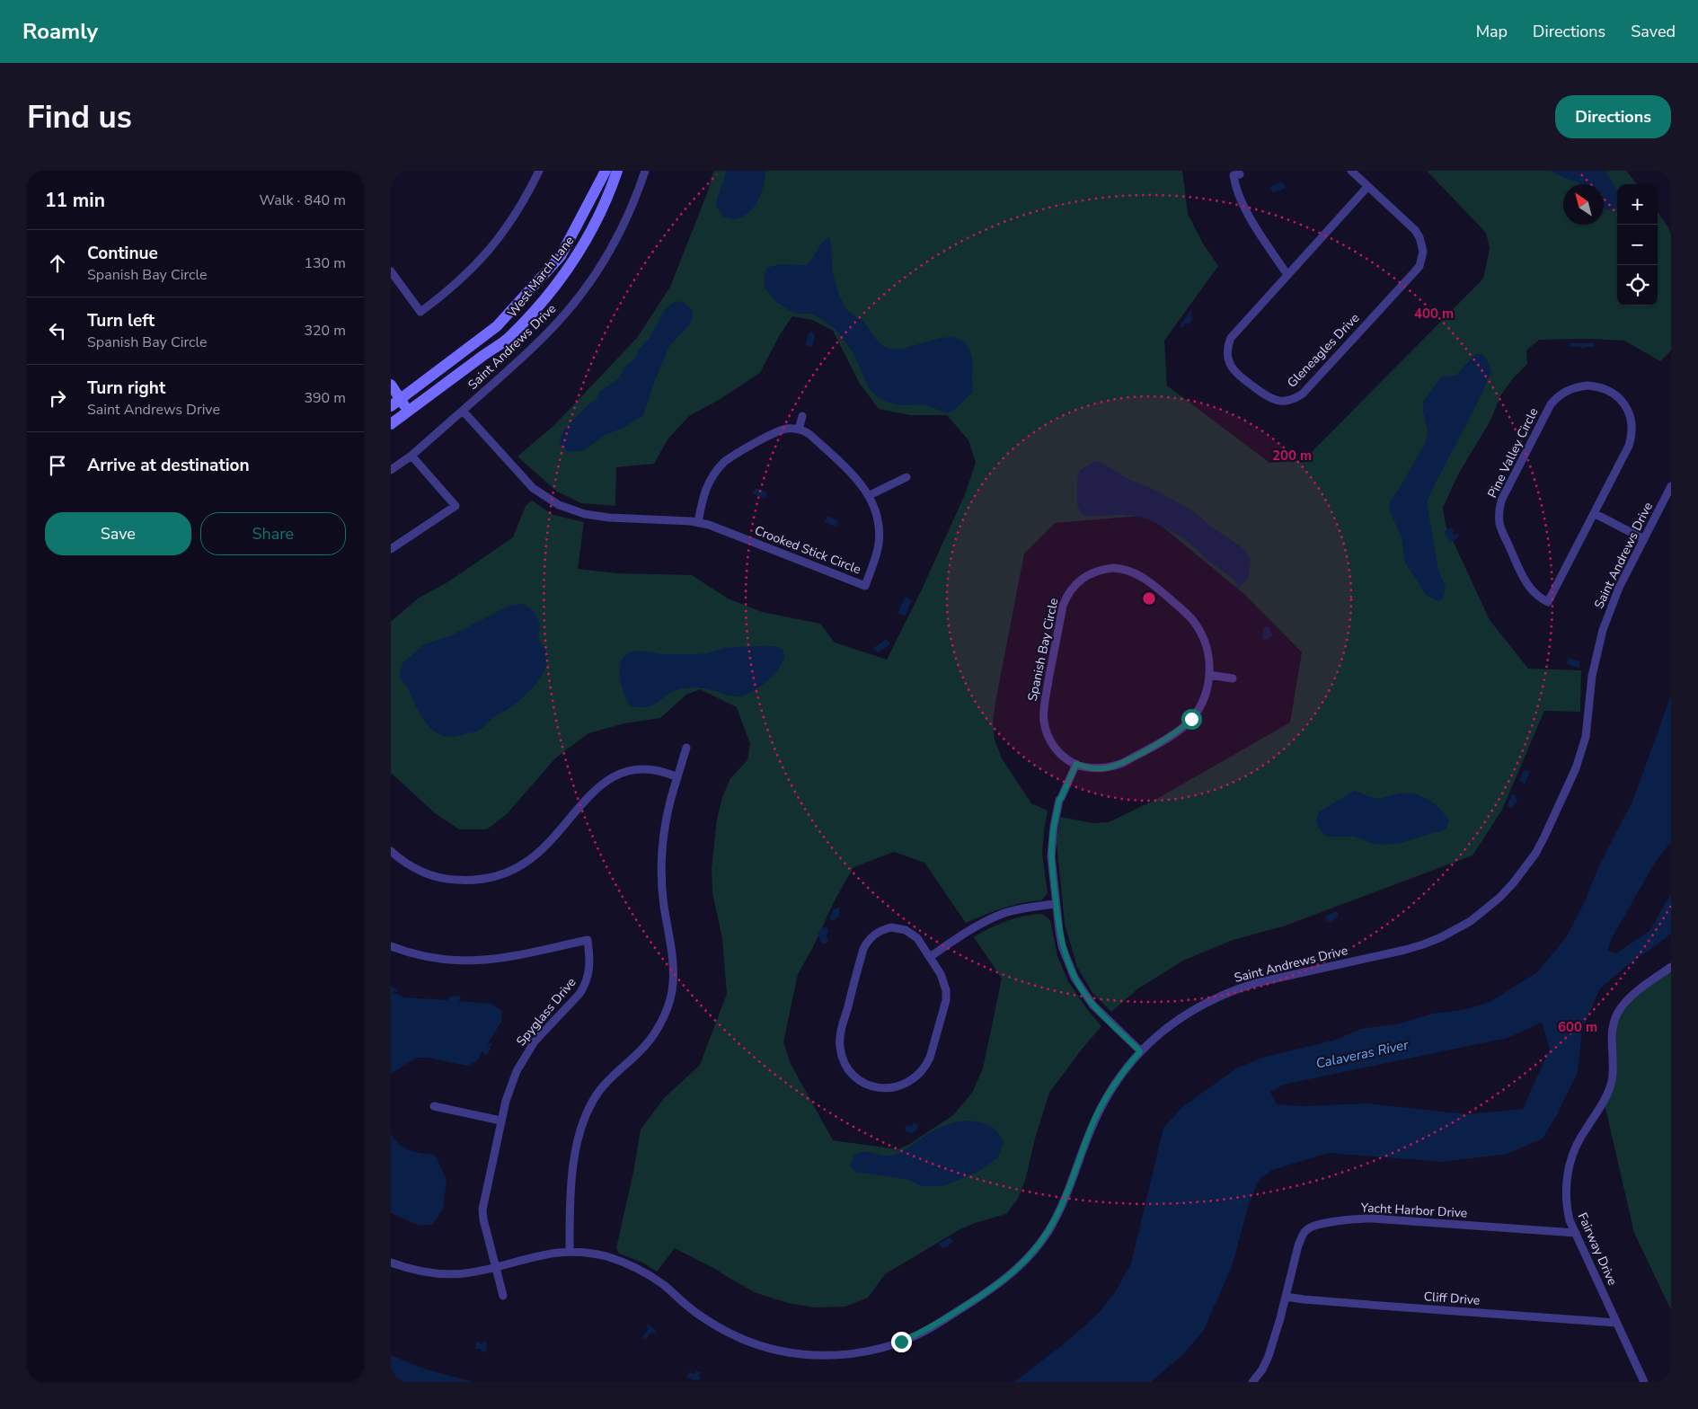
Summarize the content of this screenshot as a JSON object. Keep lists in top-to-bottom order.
{
  "streets": {
    "main road": ["West March Lane"],
    "street": [
      "Saint Andrews Drive",
      "Gleneagles Drive",
      "Pine Valley Circle",
      "Crooked Stick Circle",
      "Spanish Bay Circle",
      "Spyglass Drive",
      "Yacht Harbor Drive",
      "Fairway Drive",
      "Cliff Drive"
    ]
  },
  "crossings": [
    ["Saint Andrews Drive", "Crooked Stick Circle"],
    ["Saint Andrews Drive", "Spyglass Drive"],
    ["Yacht Harbor Drive", "Fairway Drive"],
    ["Yacht Harbor Drive", "Cliff Drive"],
    ["Fairway Drive", "Cliff Drive"]
  ],
  "water": ["Calaveras River"],
  "north": "top left",
  "page": {
    "header": "Roamly",
    "nav": ["Map", "Directions", "Saved"],
    "buttons": [
      "Directions",
      ["Save", "Share"]
    ],
    "title": "Find us",
    "heading": ["11 min", "Walk · 840 m"],
    "map_buttons": ["+", "−"],
    "list": [
      ["Continue", "Spanish Bay Circle", "130 m"],
      ["Turn left", "Spanish Bay Circle", "320 m"],
      ["Turn right", "Saint Andrews Drive", "390 m"],
      "Arrive at destination"
    ]
  },
  "rings": ["400 m", "200 m", "600 m"]
}
